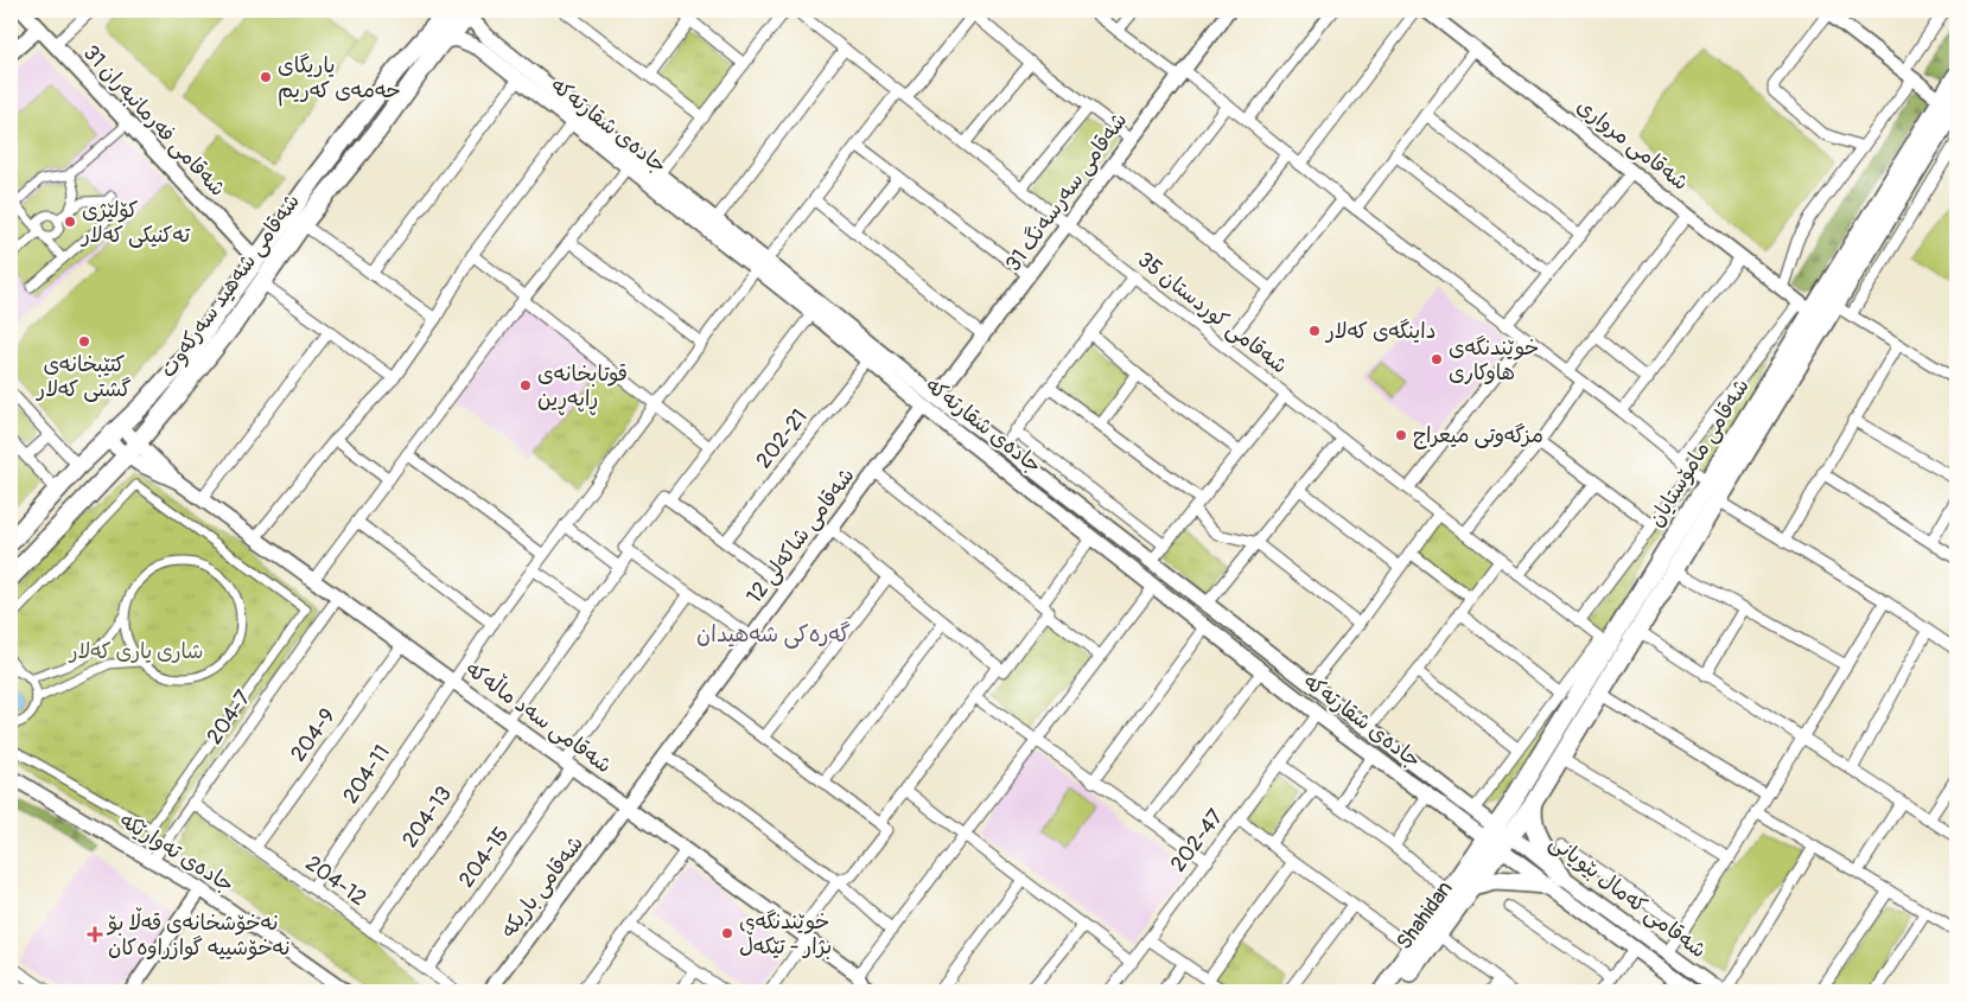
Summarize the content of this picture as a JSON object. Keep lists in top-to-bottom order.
{
  "streets": {
    "main road": [
      "شەقامی فەرمانبەران 31",
      "جادەی شقارتەکە",
      "شەقامی شەهید سەرکەوت",
      "شەقامی مامۆستایان",
      "شەقامی کەمال بێویانی",
      "Shahidan"
    ],
    "street": [
      "شەقامی مرواری",
      "شەقامی سەرسەنگ 31",
      "شەقامی کوردستان 35",
      "202-21",
      "شەقامی شاکەلی 12",
      "204-7",
      "شەقامی سەد ماڵەکە",
      "204-9",
      "204-11",
      "204-13",
      "202-47",
      "جادەی تەوارێکە",
      "204-15",
      "204-12",
      "شەقامی باریکە"
    ]
  },
  "crossings": [
    ["شەقامی فەرمانبەران 31", "شەقامی شەهید سەرکەوت"],
    ["جادەی شقارتەکە", "شەقامی سەرسەنگ 31"],
    ["جادەی شقارتەکە", "شەقامی شەهید سەرکەوت"],
    ["جادەی شقارتەکە", "202-21"],
    ["جادەی شقارتەکە", "شەقامی مامۆستایان"],
    ["جادەی شقارتەکە", "شەقامی شاکەلی 12"],
    ["جادەی شقارتەکە", "204-11"],
    ["جادەی شقارتەکە", "202-47"],
    ["جادەی شقارتەکە", "شەقامی کەمال بێویانی"],
    ["جادەی شقارتەکە", "Shahidan"],
    ["شەقامی مرواری", "شەقامی مامۆستایان"],
    ["شەقامی سەرسەنگ 31", "شەقامی کوردستان 35"],
    ["شەقامی سەرسەنگ 31", "شەقامی شاکەلی 12"],
    ["شەقامی کوردستان 35", "شەقامی مامۆستایان"],
    ["شەقامی کوردستان 35", "204-11"],
    ["شەقامی مامۆستایان", "شەقامی کەمال بێویانی"],
    ["شەقامی مامۆستایان", "Shahidan"],
    ["شەقامی شاکەلی 12", "شەقامی سەد ماڵەکە"],
    ["شەقامی شاکەلی 12", "شەقامی باریکە"],
    ["204-7", "شەقامی سەد ماڵەکە"],
    ["204-7", "جادەی تەوارێکە"],
    ["204-7", "204-12"],
    ["شەقامی سەد ماڵەکە", "204-9"],
    ["شەقامی سەد ماڵەکە", "204-11"],
    ["شەقامی سەد ماڵەکە", "204-13"],
    ["شەقامی سەد ماڵەکە", "204-15"],
    ["شەقامی سەد ماڵەکە", "شەقامی باریکە"],
    ["204-9", "204-12"],
    ["204-11", "204-12"],
    ["204-13", "204-12"],
    ["204-15", "204-12"],
    ["شەقامی کەمال بێویانی", "Shahidan"]
  ],
  "districts": ["گەرەکی شەهیدان"],
  "parks": ["شاری یاری کەلار"],
  "places": {
    "other": [
      "یاریگای ‌حەمەی کەریم",
      "کۆلێژی تەکنیکی کەلار",
      "داینگەی کەلار",
      "کتێبخانەی گشتی کەلار",
      "خوێندنگەی هاوکاری",
      "قوتابخانەی ڕاپەڕین",
      "مزگەوتی میعراج",
      "خوێندنگەی بژار - تێکەڵ"
    ],
    "health": ["نەخۆشخانەی قەڵا بۆ نەخۆشییە گوازراوەکان"]
  }
}
